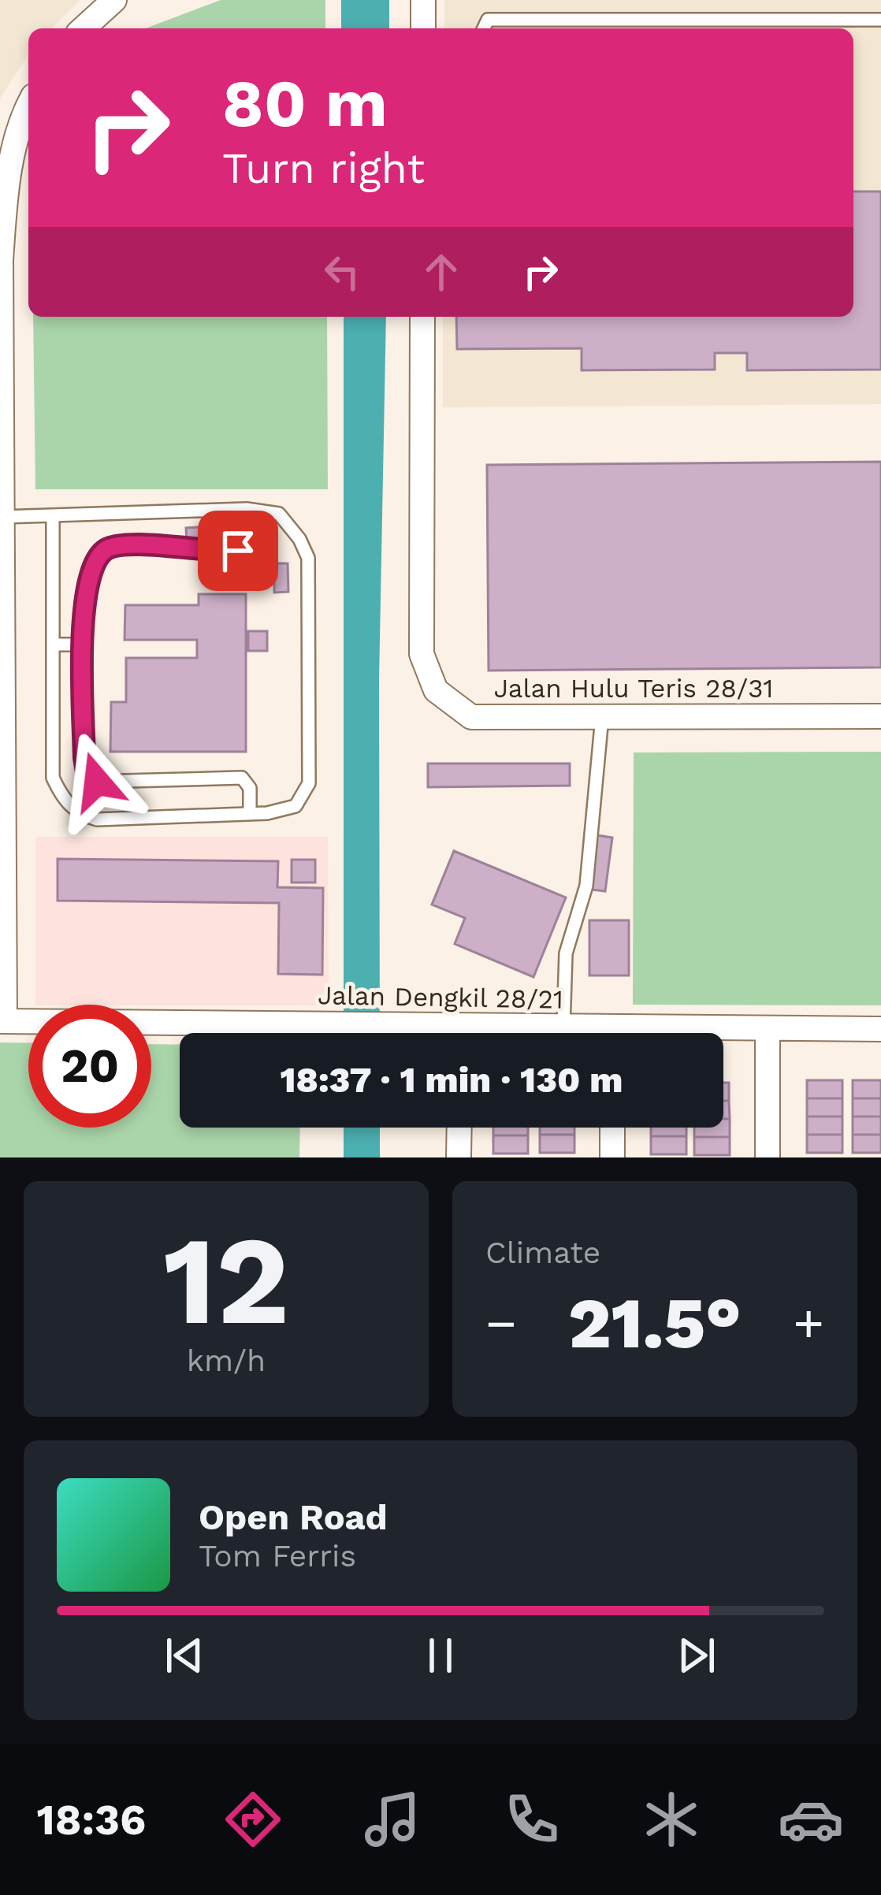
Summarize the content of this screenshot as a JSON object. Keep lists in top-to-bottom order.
{
  "streets": {
    "street": ["Jalan Hulu Teris 28/31", "Jalan Dengkil 28/21"]
  },
  "page": {
    "turn": ["80 m", "Turn right"],
    "limit": "20",
    "trip": "18:37 · 1 min · 130 m",
    "tile": [
      ["12", "km/h"],
      "Climate"
    ],
    "heat": ["−", "21.5°", "+"],
    "song": ["Open Road", "Tom Ferris"],
    "tabs": "18:36"
  }
}
